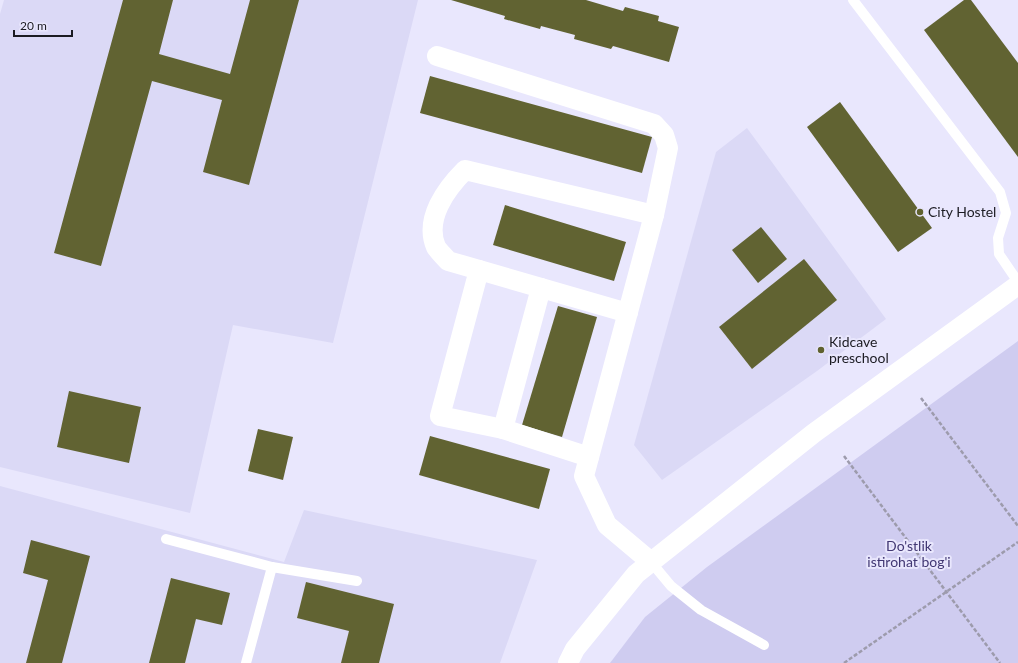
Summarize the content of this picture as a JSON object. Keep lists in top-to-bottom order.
{
  "parks": ["Do'stlik istirohat bog'i"],
  "places": ["City Hostel", "Kidcave preschool"],
  "scale_bar": "20 m"
}
